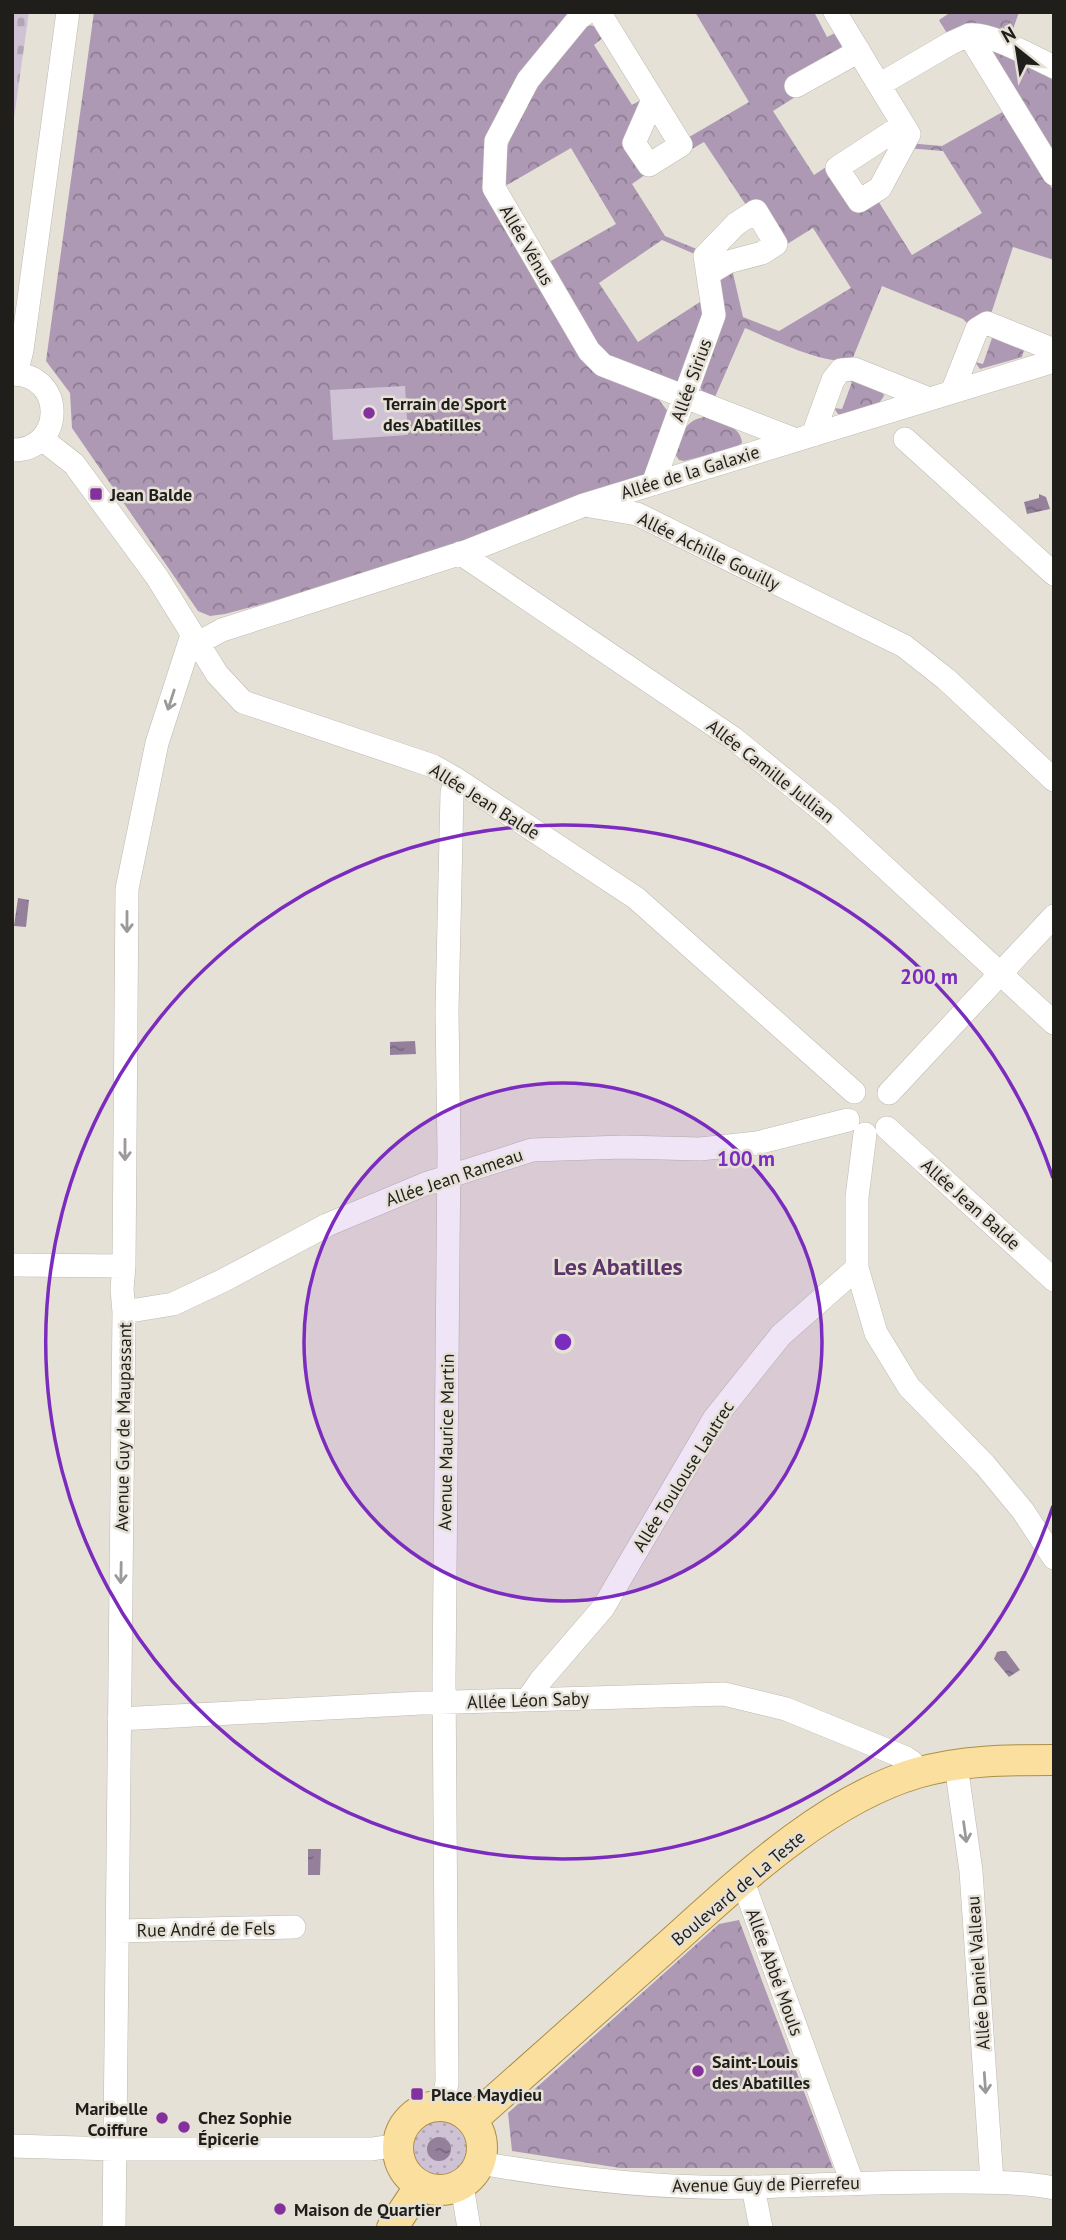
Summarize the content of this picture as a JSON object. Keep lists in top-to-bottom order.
{
  "streets": {
    "main road": ["Boulevard de La Teste"],
    "street": [
      "Allée Vénus",
      "Allée Sirius",
      "Allée de la Galaxie",
      "Allée Achille Gouilly",
      "Allée Camille Jullian",
      "Allée Jean Balde",
      "Allée Jean Rameau",
      "Avenue Guy de Maupassant",
      "Avenue Maurice Martin",
      "Allée Toulouse Lautrec",
      "Allée Léon Saby",
      "Rue André de Fels",
      "Allée Abbé Mouls",
      "Allée Daniel Valleau",
      "Avenue Guy de Pierrefeu"
    ]
  },
  "crossings": [
    ["Allée Vénus", "Allée Sirius"],
    ["Allée Vénus", "Allée de la Galaxie"],
    ["Allée Sirius", "Allée de la Galaxie"],
    ["Allée de la Galaxie", "Allée Achille Gouilly"],
    ["Allée Jean Balde", "Allée Jean Rameau"],
    ["Allée Jean Balde", "Avenue Guy de Maupassant"],
    ["Allée Jean Balde", "Avenue Maurice Martin"],
    ["Allée Jean Rameau", "Avenue Guy de Maupassant"],
    ["Allée Jean Rameau", "Avenue Maurice Martin"],
    ["Avenue Guy de Maupassant", "Allée Léon Saby"],
    ["Avenue Guy de Maupassant", "Rue André de Fels"],
    ["Avenue Maurice Martin", "Allée Léon Saby"],
    ["Avenue Maurice Martin", "Boulevard de La Teste"],
    ["Avenue Maurice Martin", "Avenue Guy de Pierrefeu"],
    ["Allée Toulouse Lautrec", "Allée Léon Saby"],
    ["Allée Léon Saby", "Boulevard de La Teste"],
    ["Boulevard de La Teste", "Allée Abbé Mouls"],
    ["Boulevard de La Teste", "Allée Daniel Valleau"],
    ["Boulevard de La Teste", "Avenue Guy de Pierrefeu"],
    ["Allée Abbé Mouls", "Avenue Guy de Pierrefeu"],
    ["Allée Daniel Valleau", "Avenue Guy de Pierrefeu"]
  ],
  "one_way": ["Avenue Guy de Maupassant", "Allée Daniel Valleau"],
  "districts": ["Les Abatilles"],
  "places": {
    "other": [
      "Terrain de Sport des Abatilles",
      "Saint-Louis des Abatilles",
      "Maribelle Coiffure",
      "Chez Sophie Épicerie",
      "Maison de Quartier"
    ],
    "transit": ["Jean Balde", "Place Maydieu"]
  },
  "north": "top left",
  "rings": ["200 m", "100 m"]
}
